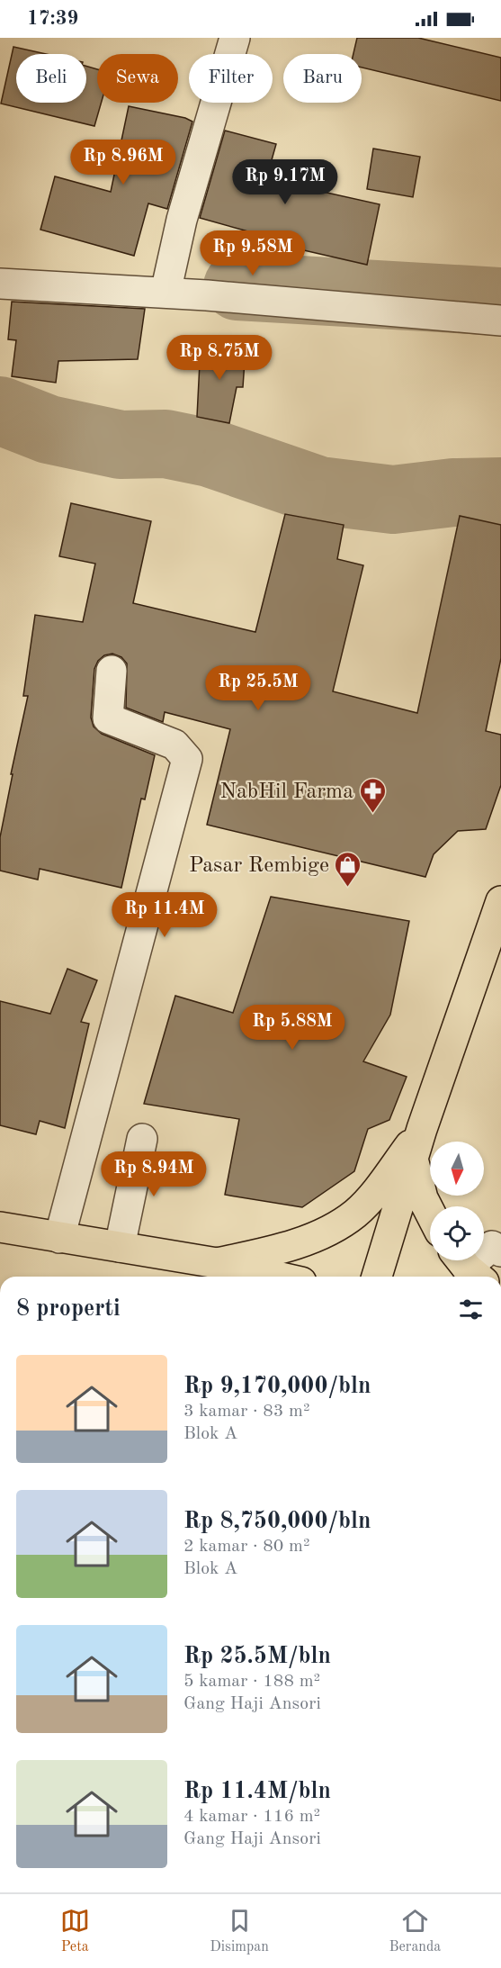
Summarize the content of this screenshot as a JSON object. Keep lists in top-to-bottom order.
{
  "places": {
    "pharmacy": ["NabHil Farma"],
    "shop": ["Pasar Rembige"]
  },
  "north": "bottom",
  "page": {
    "status": "17:39",
    "chip": [
      "Beli",
      "Sewa",
      "Filter",
      "Baru"
    ],
    "price": [
      "Rp 8.96M",
      "Rp 9.17M",
      "Rp 9.58M",
      "Rp 8.75M",
      "Rp 25.5M",
      "Rp 11.4M",
      "Rp 5.88M",
      "Rp 8.94M"
    ],
    "heading": "8 properti",
    "list": [
      {
        "name": "Rp 9,170,000/bln",
        "note": "3 kamar · 83 m² · Blok A"
      },
      {
        "name": "Rp 8,750,000/bln",
        "note": "2 kamar · 80 m² · Blok A"
      },
      {
        "name": "Rp 25.5M/bln",
        "note": "5 kamar · 188 m² · Gang Haji Ansori"
      },
      {
        "name": "Rp 11.4M/bln",
        "note": "4 kamar · 116 m² · Gang Haji Ansori"
      }
    ],
    "tabs": ["Peta", "Disimpan", "Beranda"]
  }
}
